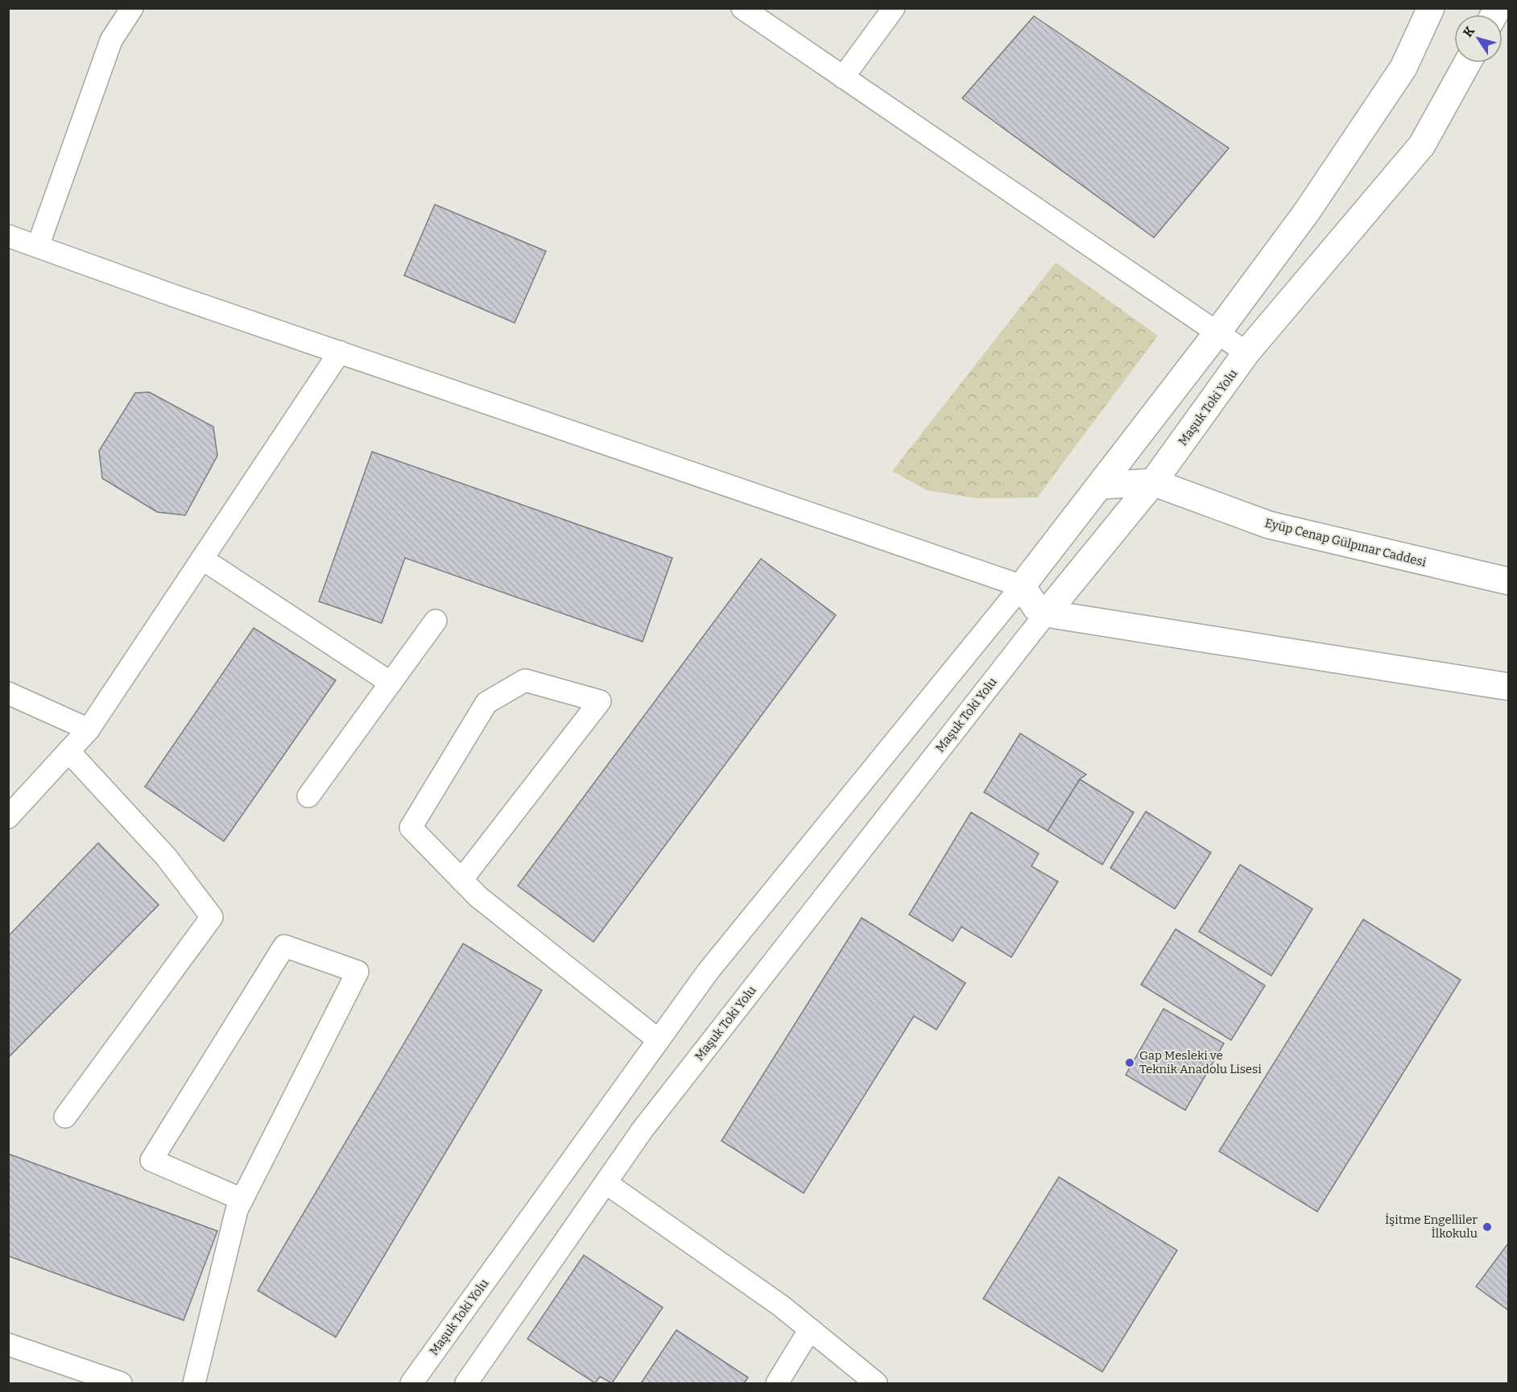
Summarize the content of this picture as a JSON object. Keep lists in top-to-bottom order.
{
  "streets": {
    "main road": ["Maşuk Toki Yolu", "Eyüp Cenap Gülpınar Caddesi"]
  },
  "crossings": [
    ["Maşuk Toki Yolu", "Eyüp Cenap Gülpınar Caddesi"]
  ],
  "places": ["Gap Mesleki ve Teknik Anadolu Lisesi", "İşitme Engelliler İlkokulu"],
  "north": "top left"
}
